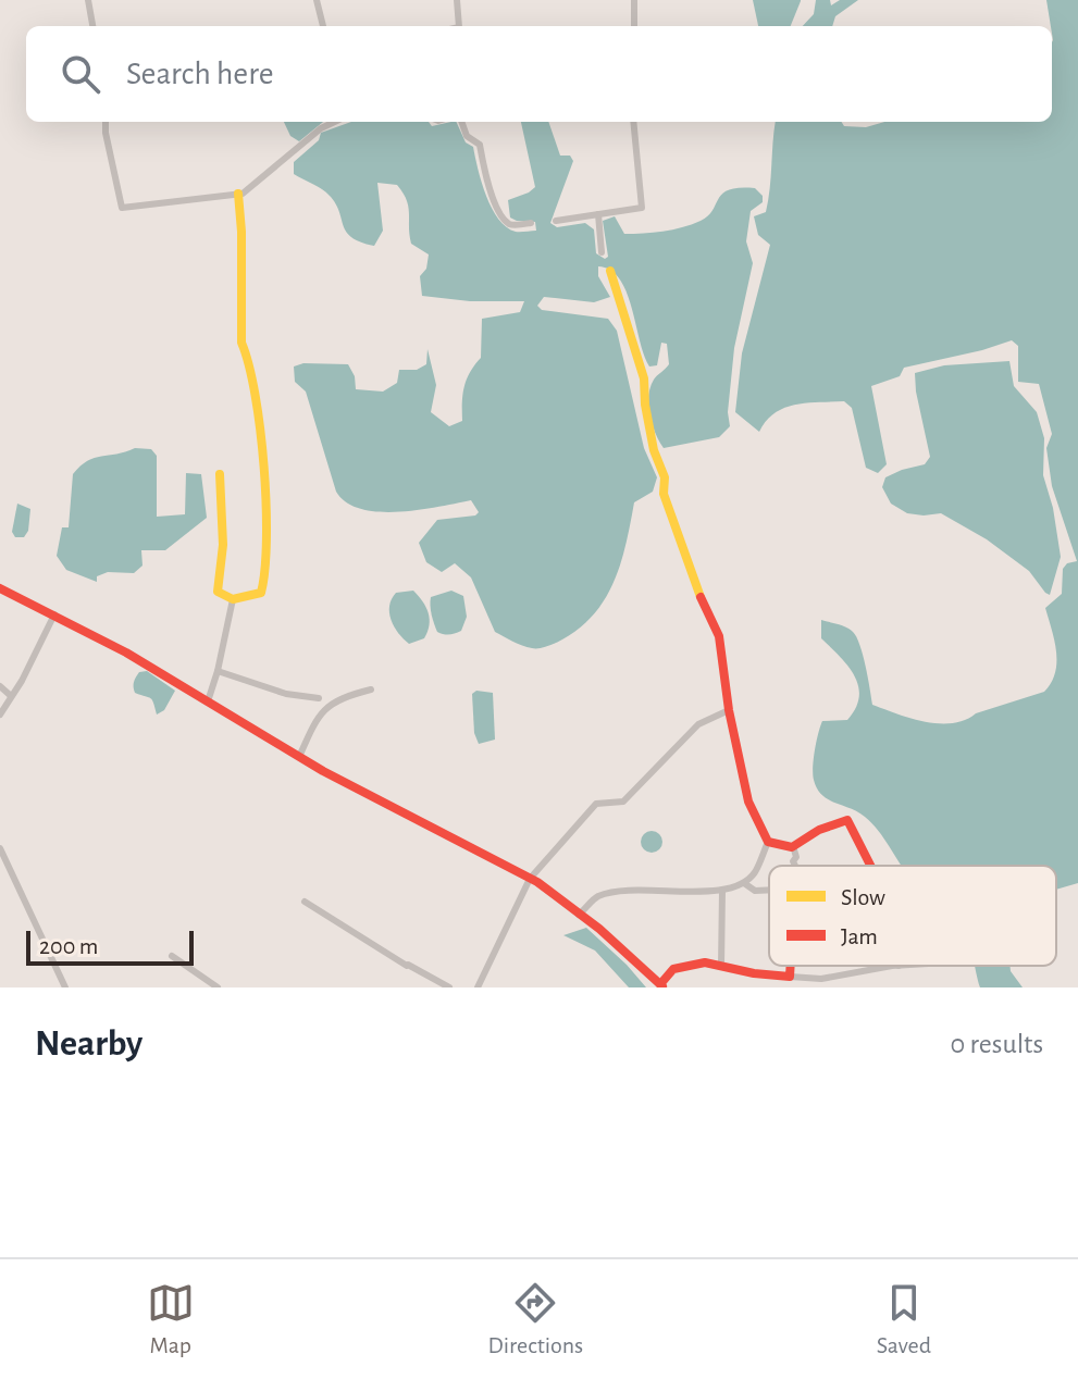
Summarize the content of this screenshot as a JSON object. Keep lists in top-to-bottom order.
{
  "legend": ["Slow", "Jam"],
  "scale_bar": "200 m",
  "page": {
    "search": "Search here",
    "scale": "200 m",
    "heading": ["Nearby", "0 results"],
    "nav": ["Map", "Directions", "Saved"]
  }
}
